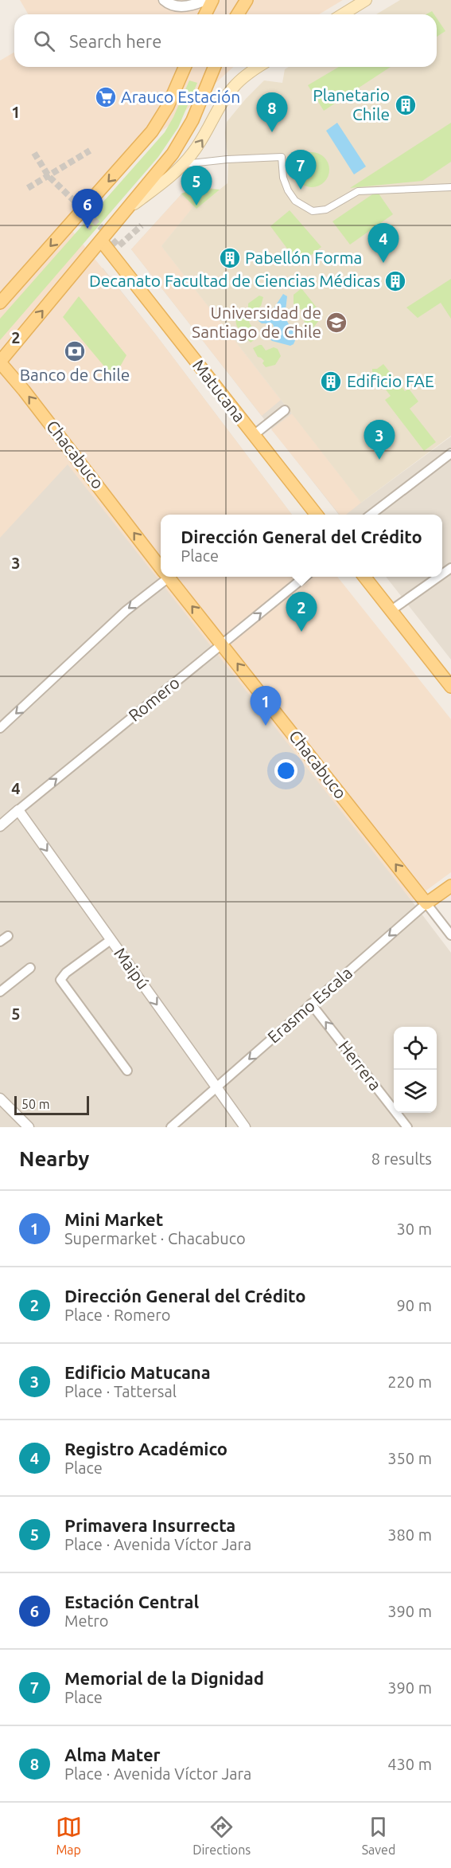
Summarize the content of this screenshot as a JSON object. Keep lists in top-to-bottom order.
{
  "streets": {
    "main road": ["Matucana", "Chacabuco", "Erasmo Escala"],
    "street": ["Romero", "Maipú", "Herrera"]
  },
  "crossings": [
    ["Chacabuco", "Romero"],
    ["Chacabuco", "Erasmo Escala"],
    ["Romero", "Maipú"],
    ["Maipú", "Erasmo Escala"],
    ["Erasmo Escala", "Herrera"]
  ],
  "one_way": [
    "Chacabuco",
    "Romero",
    "Maipú",
    "Erasmo Escala",
    "Herrera"
  ],
  "places": {
    "supermarket": ["Arauco Estación"],
    "building": [
      "Planetario Chile",
      "Pabellón Forma",
      "Decanato Facultad de Ciencias Médicas",
      "Edificio FAE"
    ],
    "school or university": ["Universidad de Santiago de Chile"],
    "bank": ["Banco de Chile"]
  },
  "scale_bar": "50 m",
  "page": {
    "search": "Search here",
    "pins": [
      "8",
      "7",
      "5",
      "6",
      "4",
      "3",
      "2",
      "1"
    ],
    "popup": ["Dirección General del Crédito", "Place"],
    "scale": "50 m",
    "heading": ["Nearby", "8 results"],
    "list": [
      {
        "mark": "1",
        "name": "Mini Market",
        "note": "Supermarket · Chacabuco",
        "value": "30 m"
      },
      {
        "mark": "2",
        "name": "Dirección General del Crédito",
        "note": "Place · Romero",
        "value": "90 m"
      },
      {
        "mark": "3",
        "name": "Edificio Matucana",
        "note": "Place · Tattersal",
        "value": "220 m"
      },
      {
        "mark": "4",
        "name": "Registro Académico",
        "note": "Place",
        "value": "350 m"
      },
      {
        "mark": "5",
        "name": "Primavera Insurrecta",
        "note": "Place · Avenida Víctor Jara",
        "value": "380 m"
      },
      {
        "mark": "6",
        "name": "Estación Central",
        "note": "Metro",
        "value": "390 m"
      },
      {
        "mark": "7",
        "name": "Memorial de la Dignidad",
        "note": "Place",
        "value": "390 m"
      },
      {
        "mark": "8",
        "name": "Alma Mater",
        "note": "Place · Avenida Víctor Jara",
        "value": "430 m"
      }
    ],
    "nav": ["Map", "Directions", "Saved"]
  },
  "grid": {
    "rows": [
      "1",
      "2",
      "3",
      "4",
      "5"
    ]
  }
}
